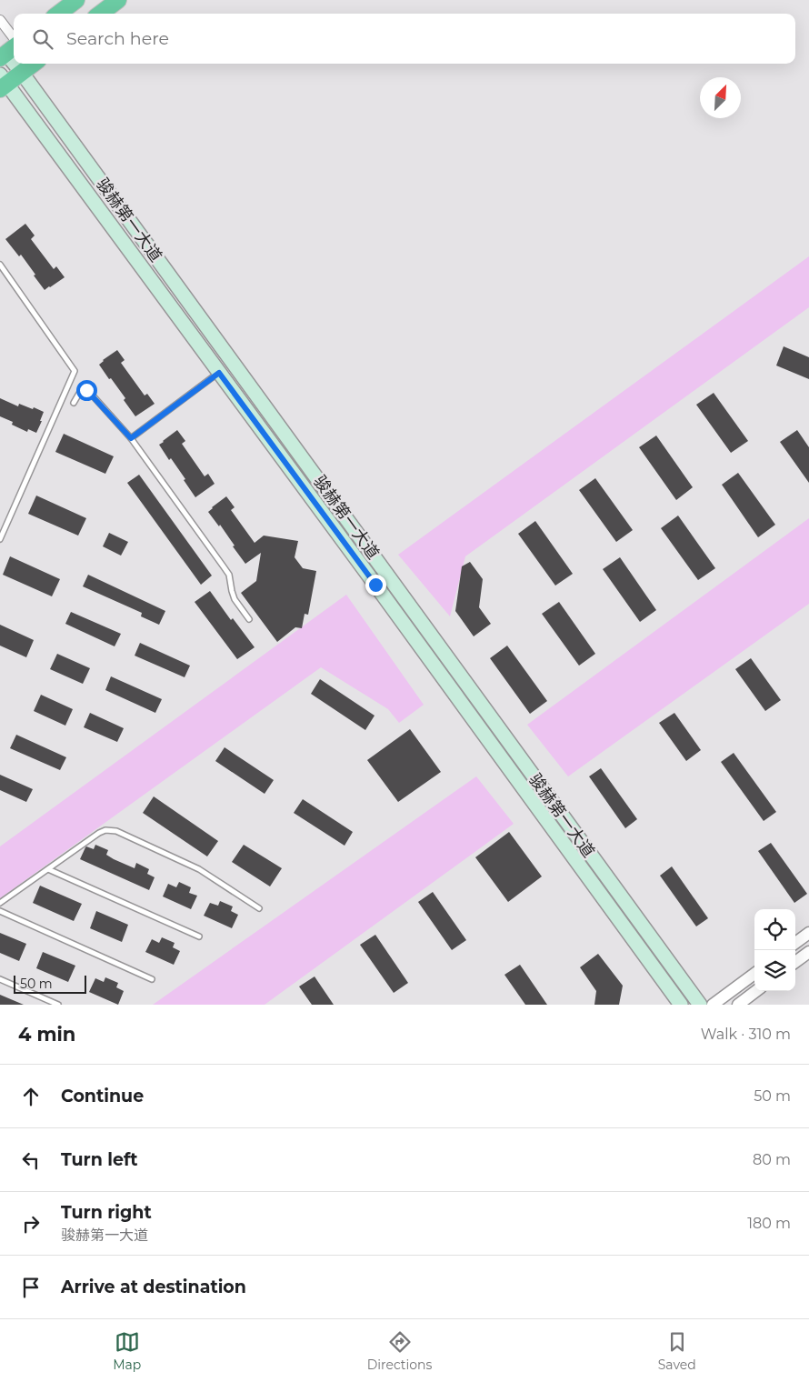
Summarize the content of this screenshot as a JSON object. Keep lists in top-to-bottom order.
{
  "streets": {
    "main road": ["骏赫第一大道"]
  },
  "scale_bar": "50 m",
  "north": "top right",
  "page": {
    "search": "Search here",
    "scale": "50 m",
    "heading": ["4 min", "Walk · 310 m"],
    "list": [
      ["Continue", "50 m"],
      ["Turn left", "80 m"],
      ["Turn right", "骏赫第一大道", "180 m"],
      "Arrive at destination"
    ],
    "nav": ["Map", "Directions", "Saved"]
  }
}
